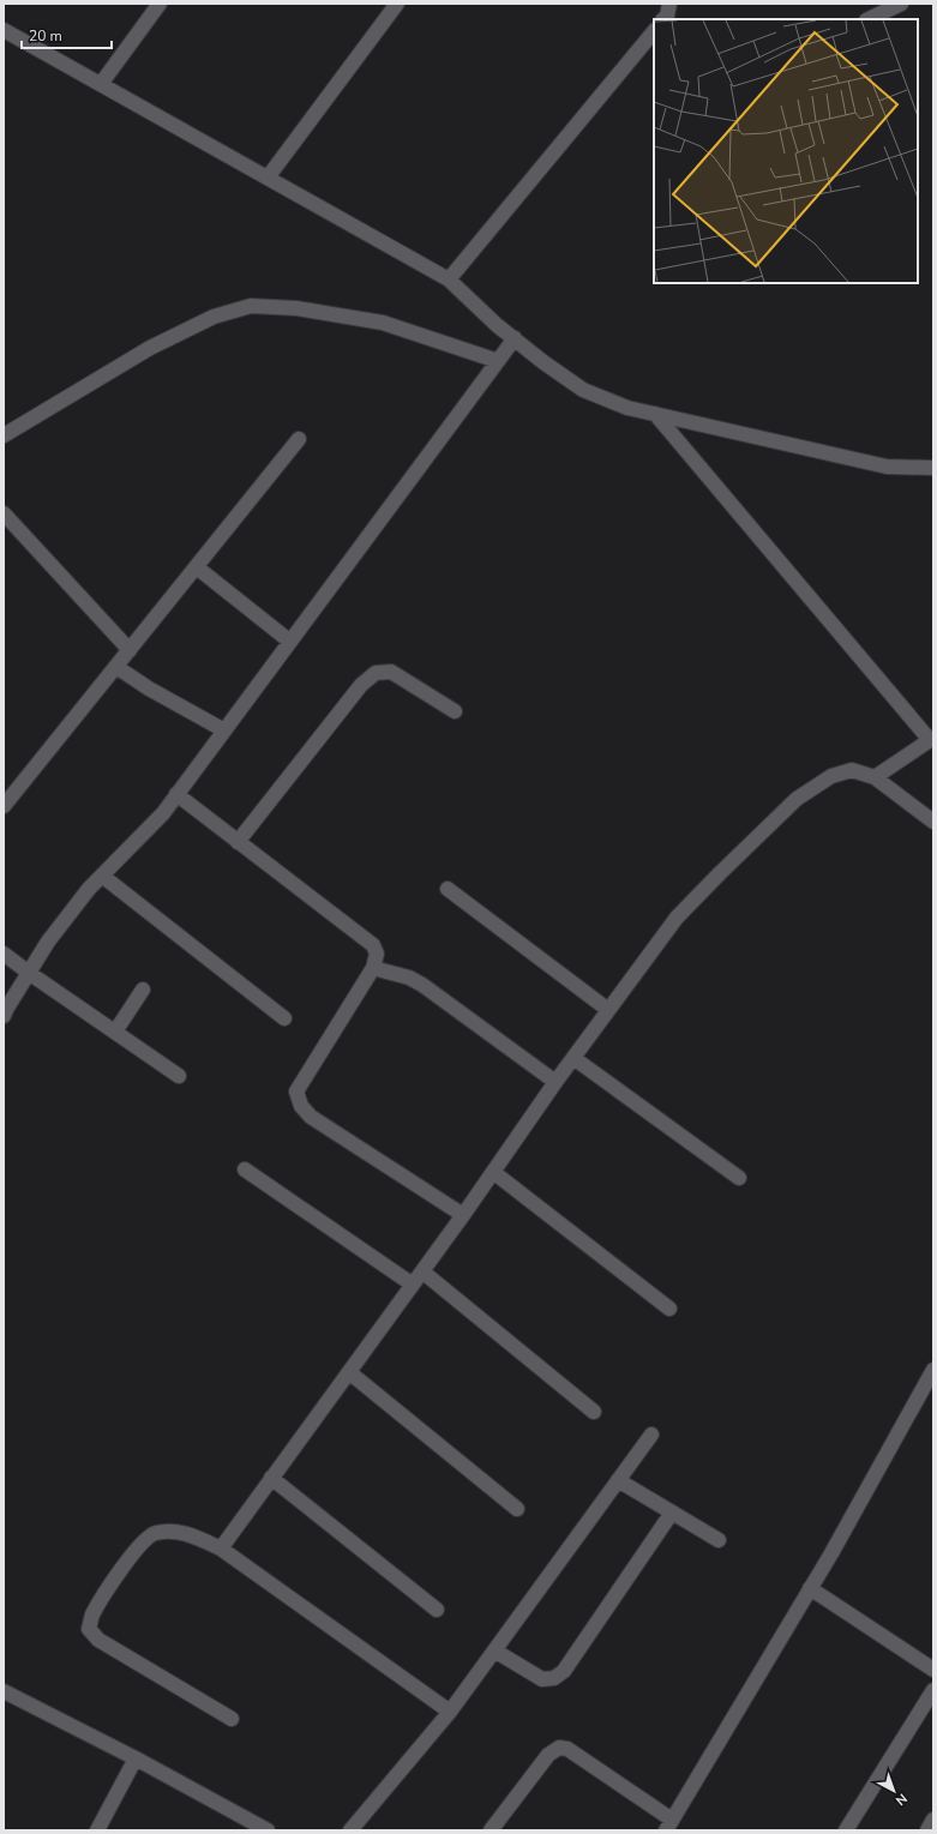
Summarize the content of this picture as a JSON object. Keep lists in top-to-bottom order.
{
  "scale_bar": "20 m",
  "north": "bottom right"
}
